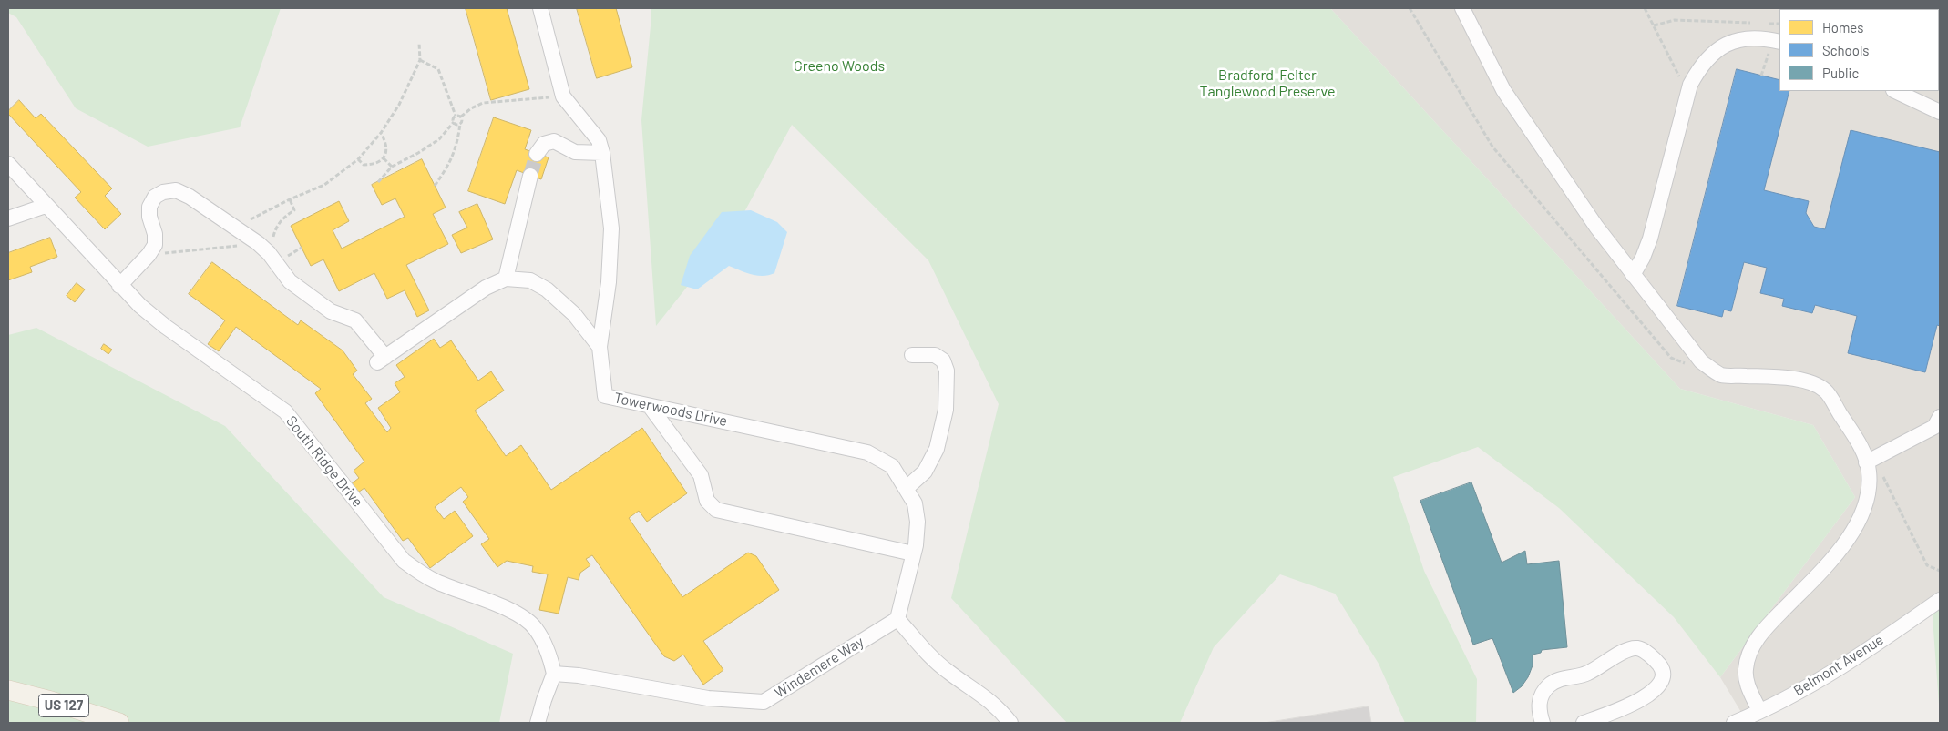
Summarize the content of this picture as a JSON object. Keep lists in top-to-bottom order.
{
  "streets": {
    "main road": ["US 127"],
    "street": [
      "Towerwoods Drive",
      "South Ridge Drive",
      "Belmont Avenue",
      "Windemere Way"
    ]
  },
  "crossings": [
    ["Towerwoods Drive", "Windemere Way"],
    ["South Ridge Drive", "Windemere Way"]
  ],
  "parks": ["Greeno Woods", "Bradford-Felter Tanglewood Preserve"],
  "legend": ["Homes", "Schools", "Public"]
}
